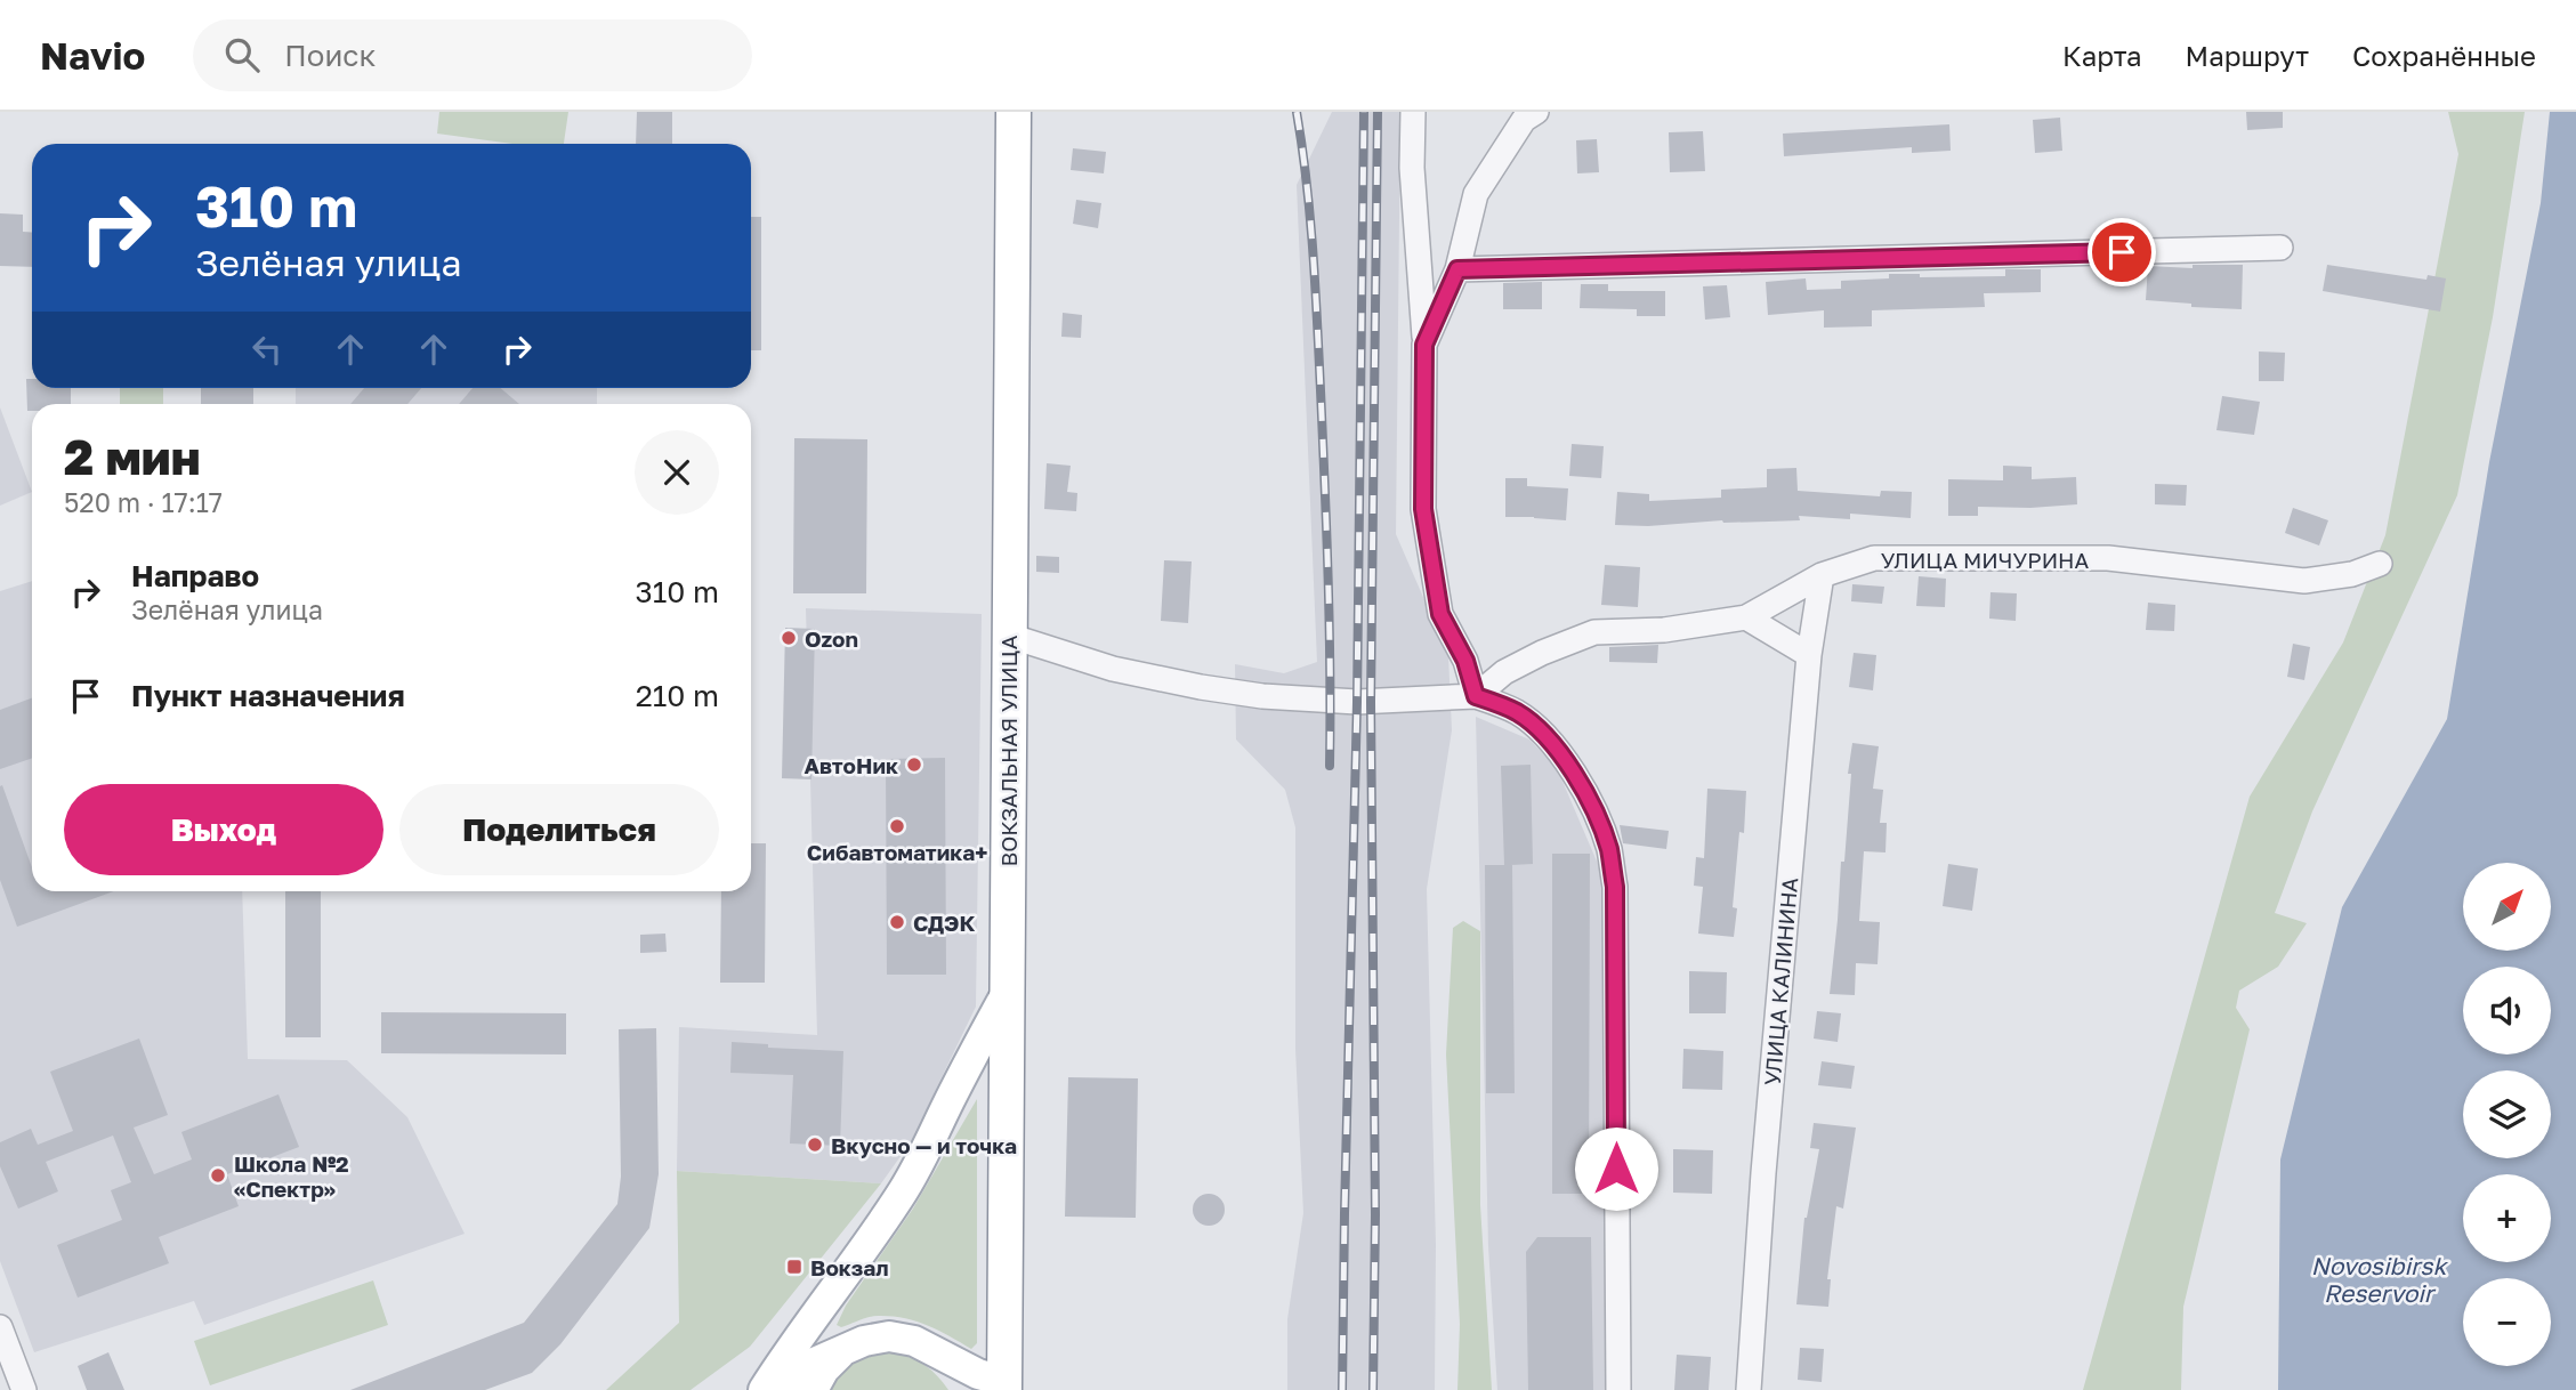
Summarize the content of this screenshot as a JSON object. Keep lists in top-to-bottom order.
{
  "streets": {
    "highway": ["ВОКЗАЛЬНАЯ УЛИЦА"],
    "street": ["УЛИЦА МИЧУРИНА", "УЛИЦА КАЛИНИНА"]
  },
  "crossings": [
    ["УЛИЦА МИЧУРИНА", "УЛИЦА КАЛИНИНА"]
  ],
  "water": ["Novosibirsk Reservoir"],
  "places": {
    "other": [
      "Ozon",
      "АвтоНик",
      "Сибавтоматика+",
      "СДЭК",
      "Вкусно — и точка",
      "Школа №2 «Спектр»"
    ],
    "transit": ["Вокзал"]
  },
  "north": "top right",
  "page": {
    "header": "Navio",
    "search": "Поиск",
    "nav": ["Карта", "Маршрут", "Сохранённые"],
    "turn": ["310 m", "Зелёная улица"],
    "heading": ["2 мин", "520 m · 17:17"],
    "list": [
      {
        "name": "Направо",
        "note": "Зелёная улица",
        "value": "310 m"
      },
      {
        "name": "Пункт назначения",
        "value": "210 m"
      }
    ],
    "buttons": ["Выход", "Поделиться"],
    "map_buttons": ["+", "−"]
  }
}
